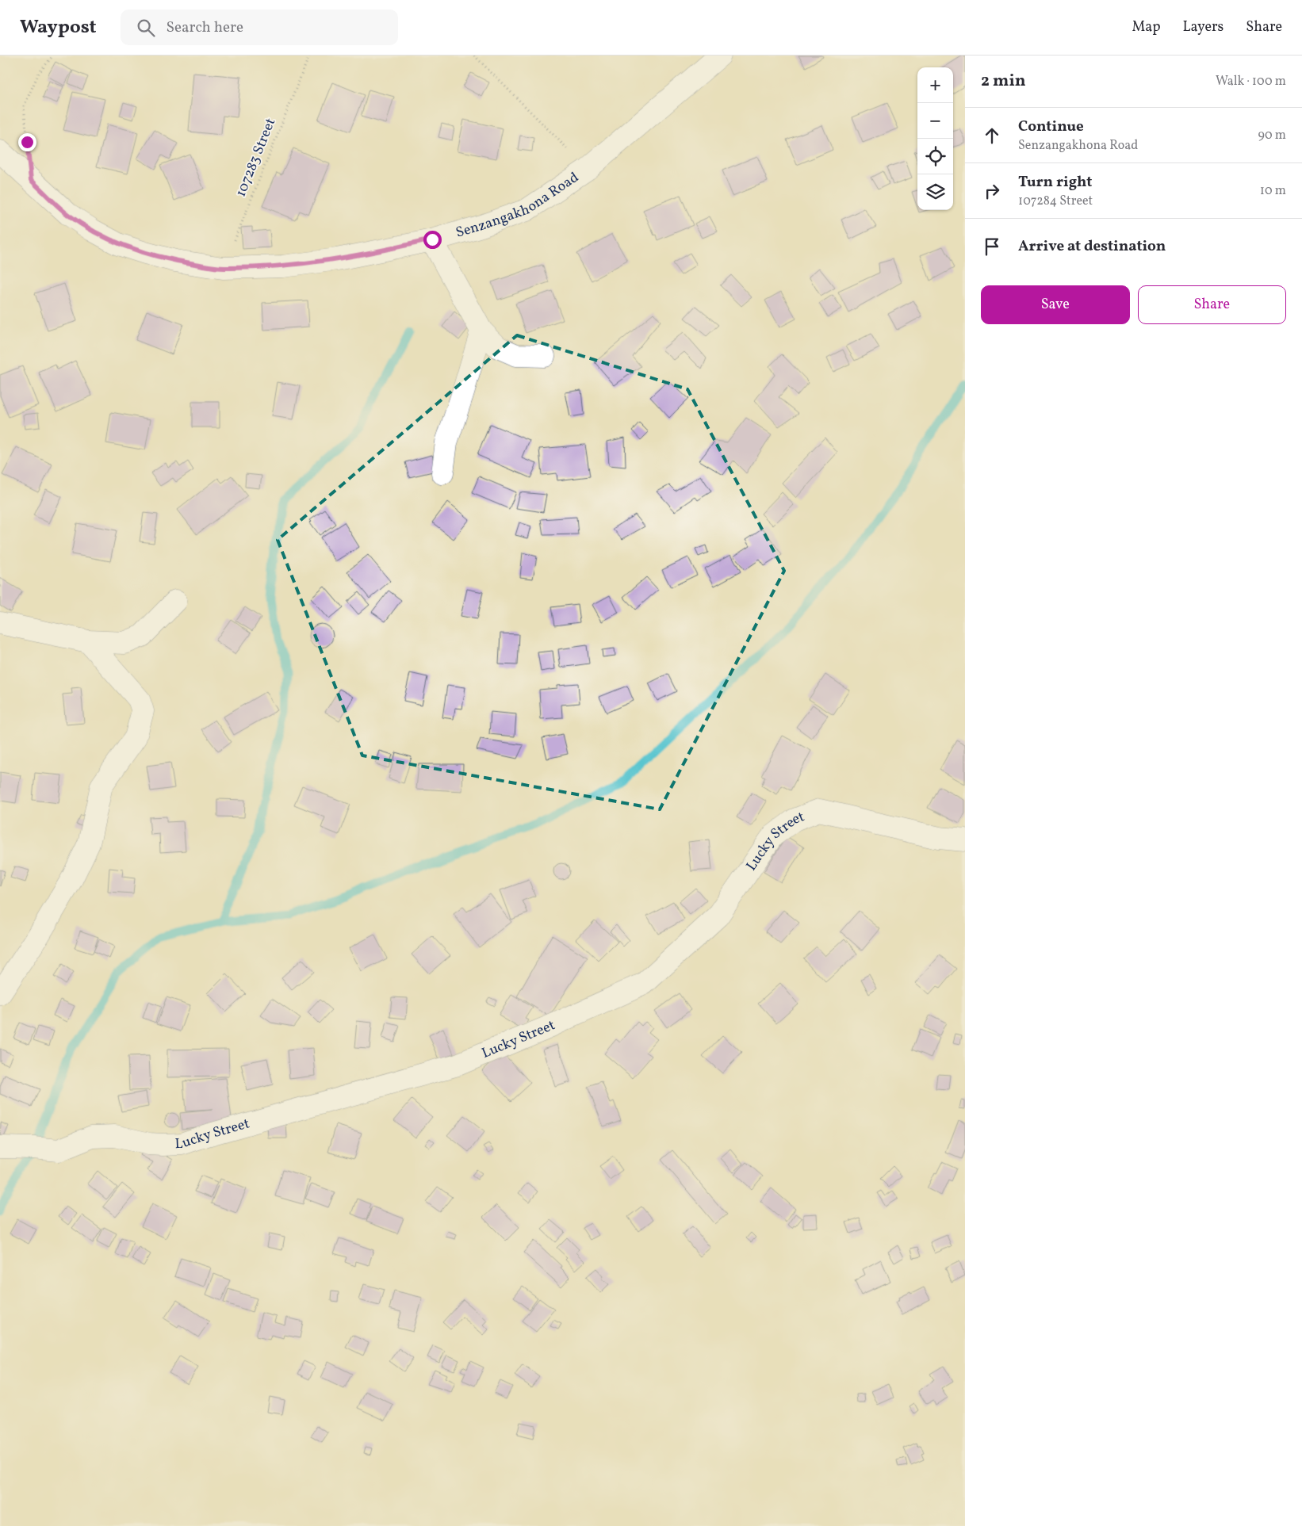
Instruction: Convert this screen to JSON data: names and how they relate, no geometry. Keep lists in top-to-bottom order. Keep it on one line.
{"streets":{"street":["Senzangakhona Road","Lucky Street"],"path":["107283 Street"]},"crossings":[["107283 Street","Senzangakhona Road"]],"page":{"header":"Waypost","search":"Search here","nav":["Map","Layers","Share"],"heading":["2 min","Walk · 100 m"],"map_buttons":["+","−"],"list":[["Continue","Senzangakhona Road","90 m"],["Turn right","107284 Street","10 m"],"Arrive at destination"],"buttons":["Save","Share"]}}
